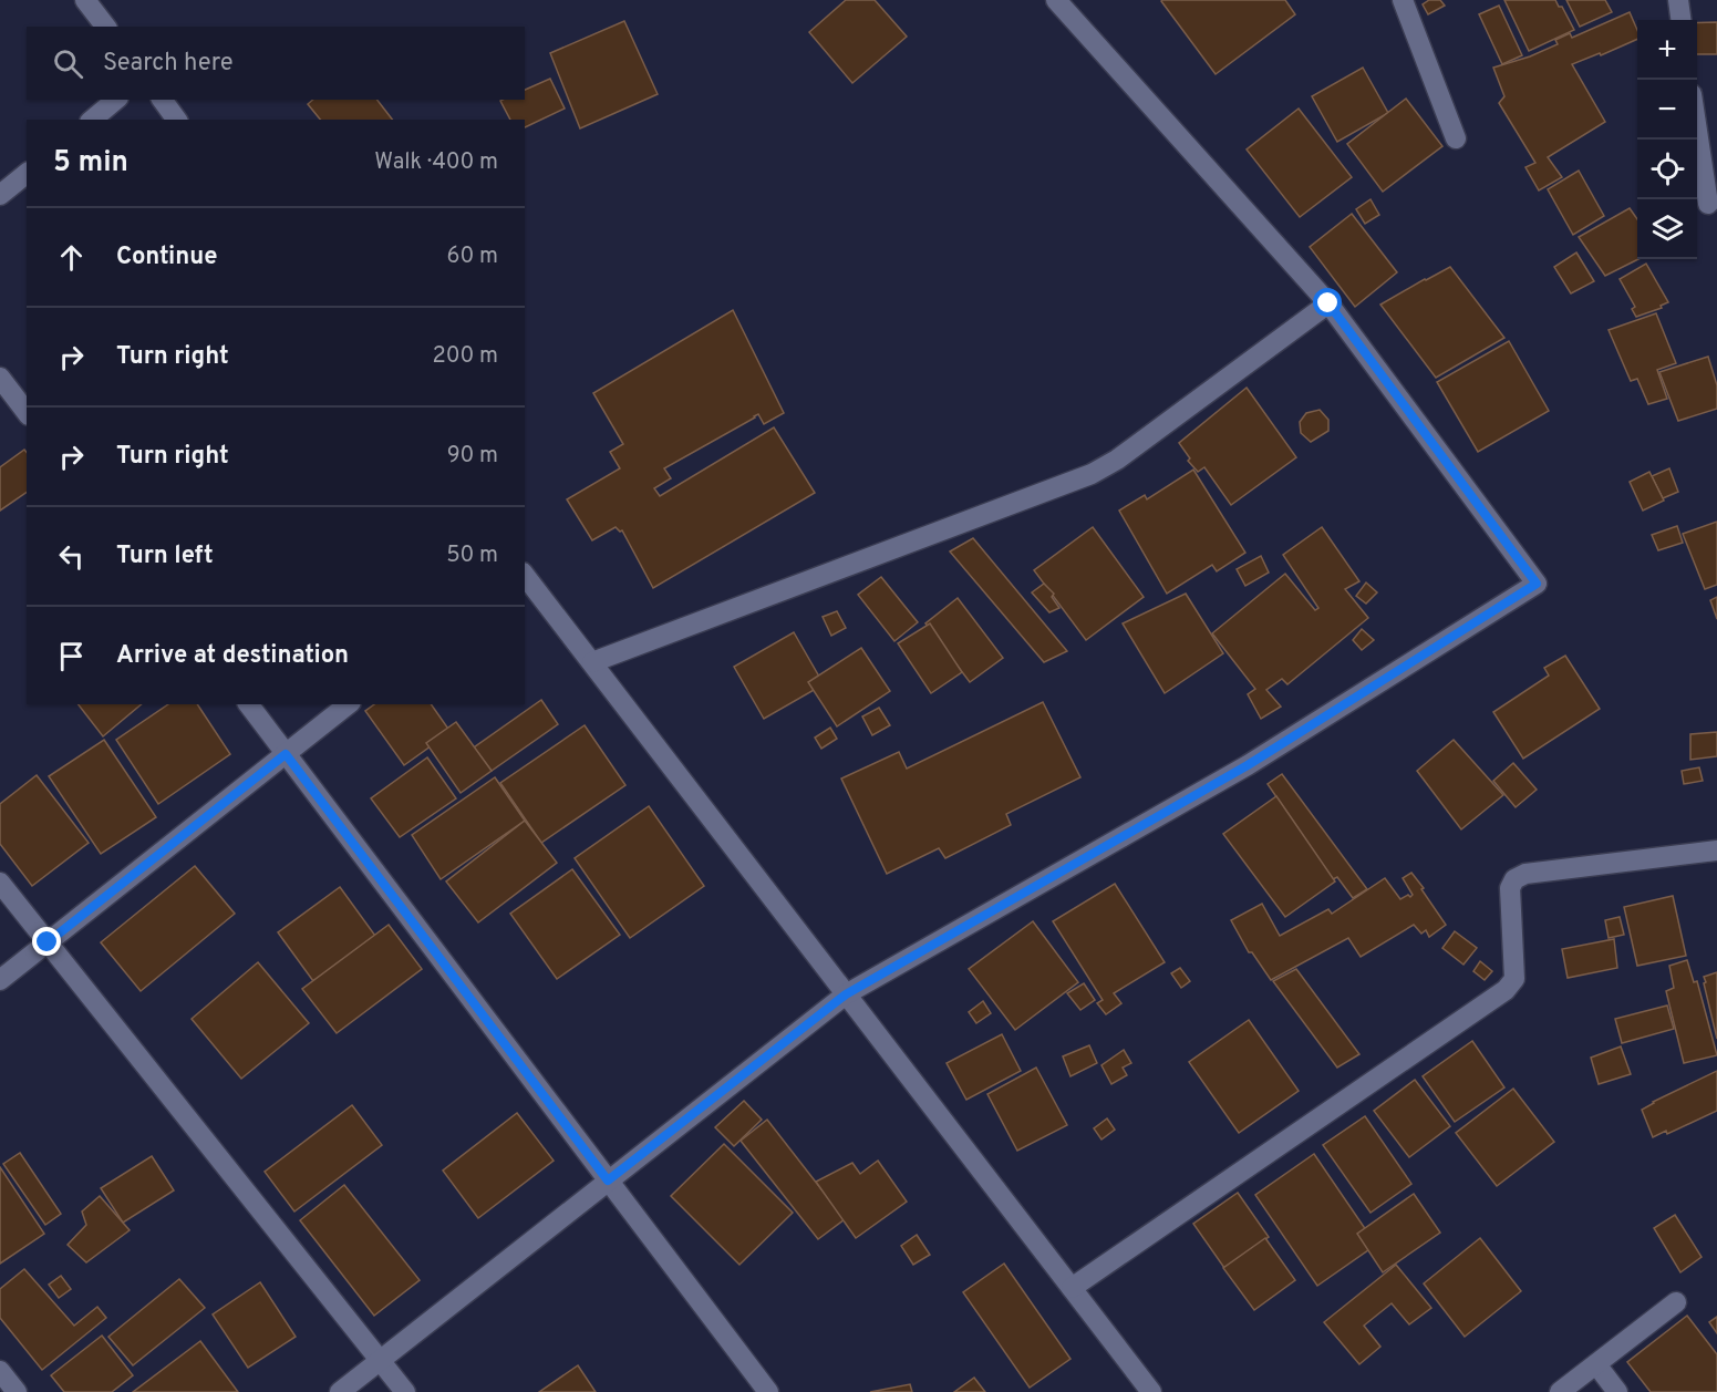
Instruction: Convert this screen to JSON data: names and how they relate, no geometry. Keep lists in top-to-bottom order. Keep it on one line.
{"page":{"map_buttons":["+","−"],"search":"Search here","heading":["5 min","Walk · 400 m"],"list":[["Continue","60 m"],["Turn right","200 m"],["Turn right","90 m"],["Turn left","50 m"],"Arrive at destination"]}}
